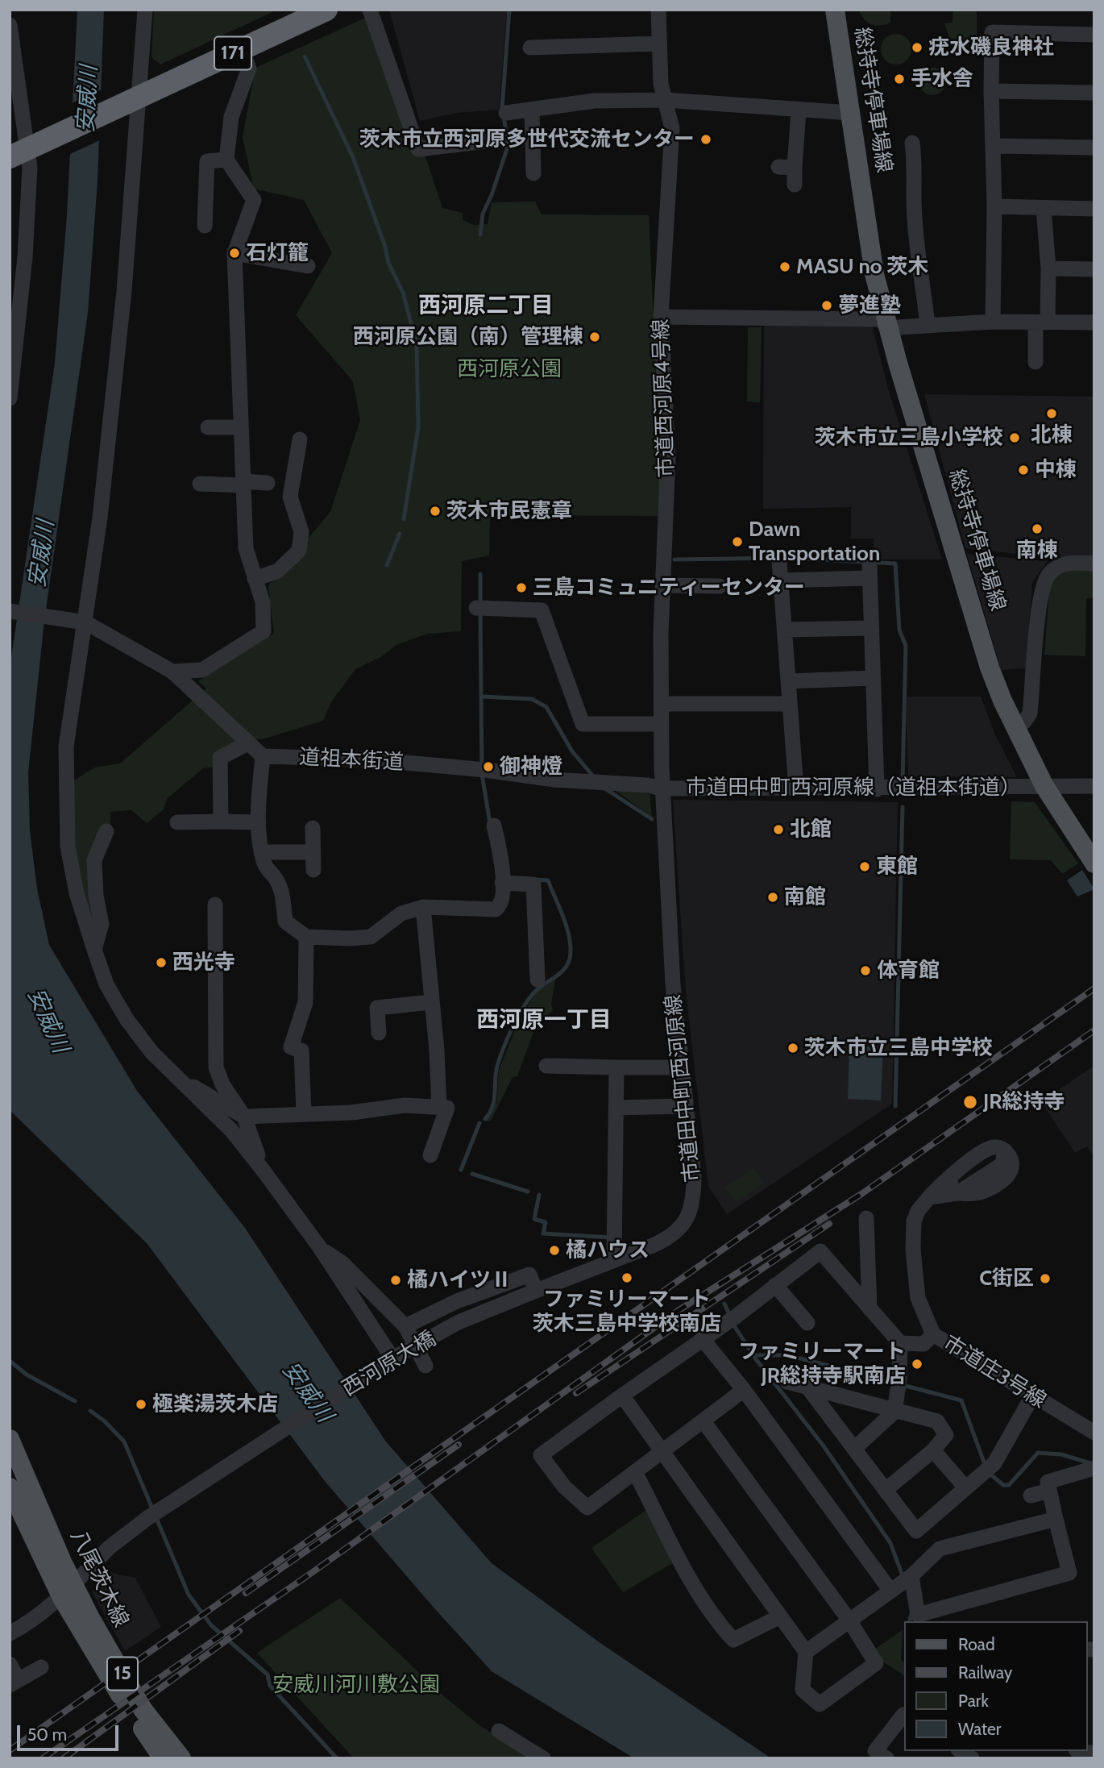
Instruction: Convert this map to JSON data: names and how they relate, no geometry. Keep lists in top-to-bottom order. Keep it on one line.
{"streets":{"highway":["171"],"main road":["総持寺停車場線","八尾茨木線","15"],"street":["市道西河原4号線","道祖本街道","市道田中町西河原線（道祖本街道）","市道田中町西河原線","西河原大橋","市道庄3号線"]},"crossings":[["総持寺停車場線","市道田中町西河原線（道祖本街道）"],["市道西河原4号線","道祖本街道"],["市道西河原4号線","市道田中町西河原線（道祖本街道）"],["市道西河原4号線","市道田中町西河原線"],["道祖本街道","市道田中町西河原線（道祖本街道）"],["道祖本街道","市道田中町西河原線"],["市道田中町西河原線（道祖本街道）","市道田中町西河原線"],["市道田中町西河原線","西河原大橋"],["西河原大橋","八尾茨木線"]],"districts":["西河原二丁目","西河原一丁目"],"water":["安威川"],"parks":["西河原公園","安威川河川敷公園"],"places":["疣水磯良神社","手水舎","茨木市立西河原多世代交流センター","石灯籠","MASU no 茨木","夢進塾","西河原公園（南）管理棟","北棟","茨木市立三島小学校","中棟","茨木市民憲章","南棟","Dawn Transportation","三島コミュニティーセンター","御神燈","北館","東館","南館","西光寺","体育館","茨木市立三島中学校","JR総持寺","橘ハウス","ファミリーマート 茨木三島中学校南店","C街区","橘ハイツⅡ","ファミリーマート JR総持寺駅南店","極楽湯茨木店"],"legend":["Road","Railway","Park","Water"],"scale_bar":"50 m"}
